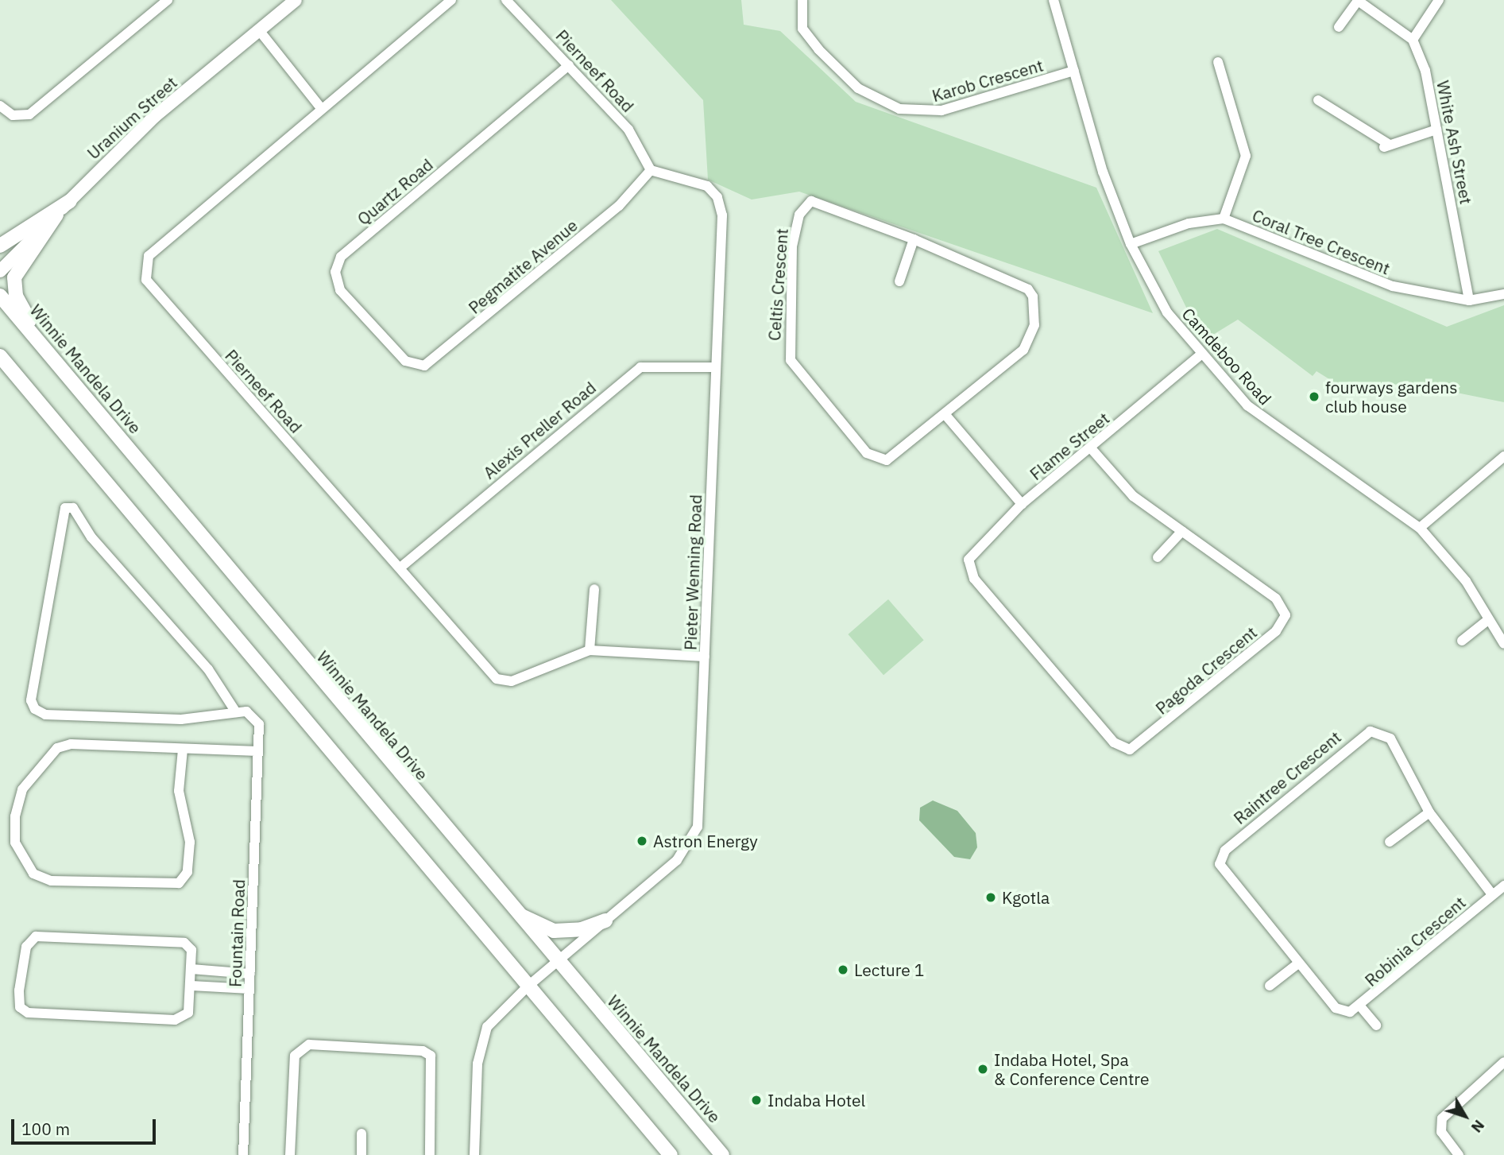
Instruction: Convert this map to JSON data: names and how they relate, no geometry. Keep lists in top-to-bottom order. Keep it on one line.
{"streets":{"main road":["Winnie Mandela Drive"],"street":["Pierneef Road","Karob Crescent","Uranium Street","White Ash Street","Quartz Road","Coral Tree Crescent","Pegmatite Avenue","Celtis Crescent","Camdeboo Road","Alexis Preller Road","Flame Street","Pieter Wenning Road","Pagoda Crescent","Raintree Crescent","Fountain Road","Robinia Crescent"]},"crossings":[["Pierneef Road","Quartz Road"],["Pierneef Road","Pegmatite Avenue"],["Pierneef Road","Alexis Preller Road"],["Pierneef Road","Pieter Wenning Road"],["Karob Crescent","Camdeboo Road"],["White Ash Street","Coral Tree Crescent"],["Quartz Road","Pegmatite Avenue"],["Coral Tree Crescent","Camdeboo Road"],["Pegmatite Avenue","Pieter Wenning Road"],["Camdeboo Road","Flame Street"],["Winnie Mandela Drive","Pieter Wenning Road"],["Alexis Preller Road","Pieter Wenning Road"],["Flame Street","Pagoda Crescent"],["Raintree Crescent","Robinia Crescent"]],"places":["fourways gardens club house","Astron Energy","Kgotla","Lecture 1","Indaba Hotel, Spa & Conference Centre","Indaba Hotel"],"scale_bar":"100 m","north":"bottom right"}
